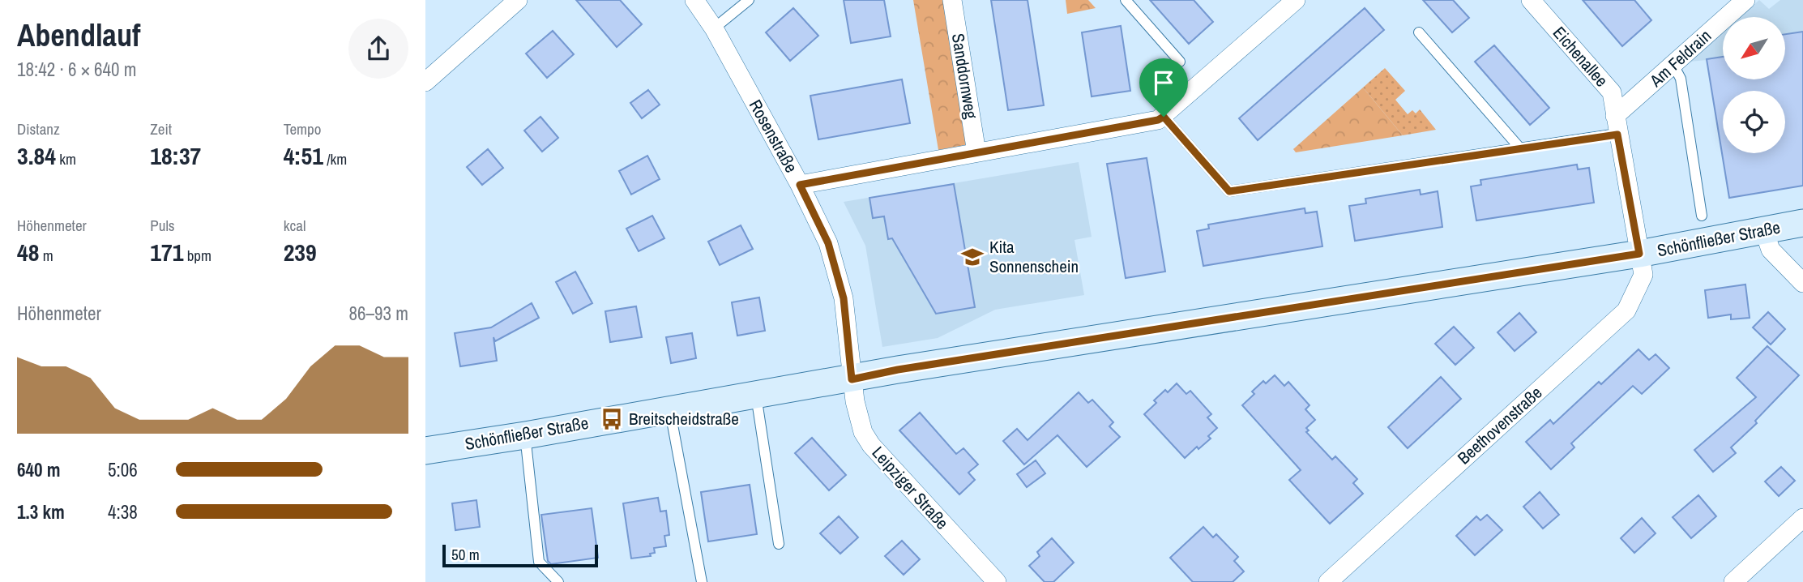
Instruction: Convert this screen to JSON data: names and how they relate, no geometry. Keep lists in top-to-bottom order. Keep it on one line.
{"streets":{"main road":["Schönfließer Straße"],"street":["Eichenallee","Am Feldrain","Sanddornweg","Rosenstraße","Beethovenstraße","Leipziger Straße"]},"crossings":[["Eichenallee","Am Feldrain"],["Eichenallee","Schönfließer Straße"],["Eichenallee","Beethovenstraße"],["Rosenstraße","Schönfließer Straße"],["Rosenstraße","Leipziger Straße"],["Schönfließer Straße","Beethovenstraße"],["Schönfließer Straße","Leipziger Straße"]],"places":{"school or university":["Kita Sonnenschein"],"bus stop":["Breitscheidstraße"]},"scale_bar":"50 m","north":"bottom left","page":{"heading":["Abendlauf","18:42 · 6 × 640 m"],"stats":[["Distanz","3.84 km"],["Zeit","18:37"],["Tempo","4:51 /km"],["Höhenmeter","48 m"],["Puls","171 bpm"],["kcal","239"]],"chart":["Höhenmeter","86–93 m"],"list":[{"name":"640 m","note":"5:06"},{"name":"1.3 km","note":"4:38"}],"scale":"50 m"}}
